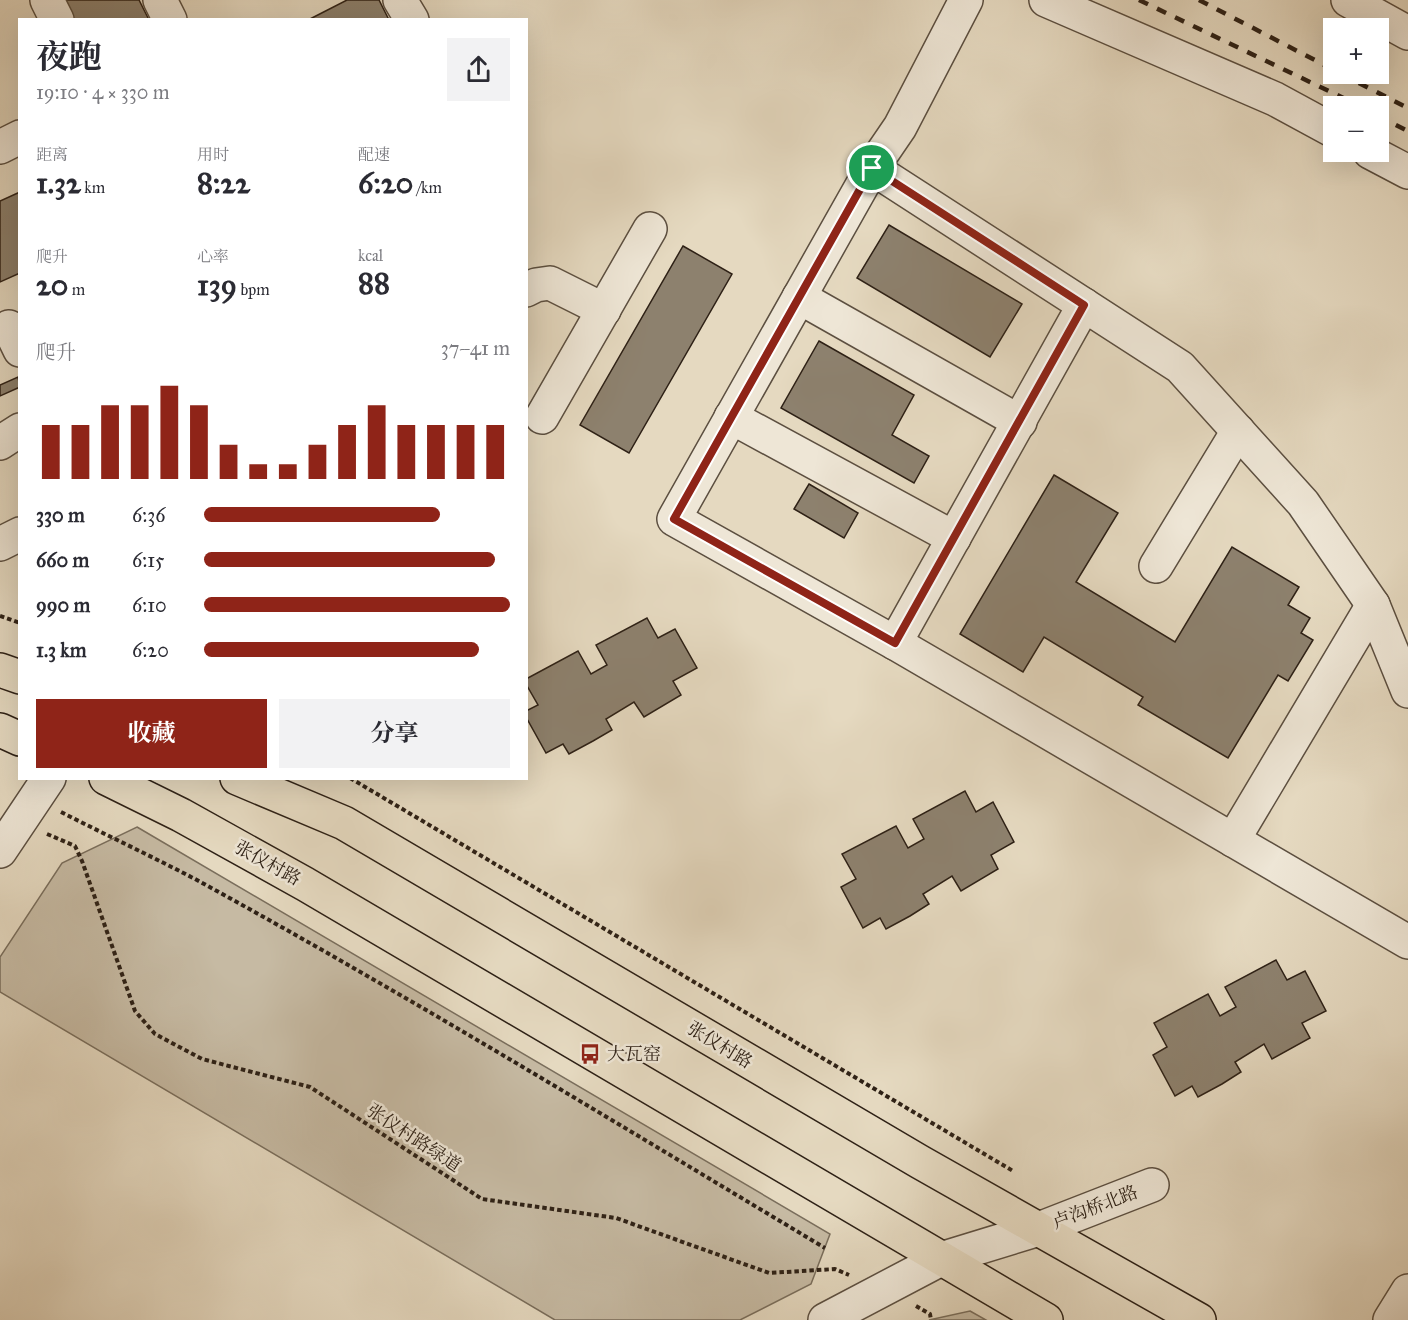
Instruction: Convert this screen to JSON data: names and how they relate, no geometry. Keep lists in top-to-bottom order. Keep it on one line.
{"streets":{"main road":["张仪村路"],"street":["卢沟桥北路"],"path":["张仪村路绿道"]},"crossings":[["张仪村路","卢沟桥北路"],["张仪村路绿道","卢沟桥北路"]],"places":{"bus stop":["大瓦窑"]},"page":{"map_buttons":["+","−"],"heading":["夜跑","19:10 · 4 × 330 m"],"stats":[["距离","1.32 km"],["用时","8:22"],["配速","6:20 /km"],["爬升","20 m"],["心率","139 bpm"],["kcal","88"]],"chart":["爬升","37–41 m"],"list":[{"name":"330 m","note":"6:36"},{"name":"660 m","note":"6:15"},{"name":"990 m","note":"6:10"},{"name":"1.3 km","note":"6:20"}],"buttons":["收藏","分享"]}}
